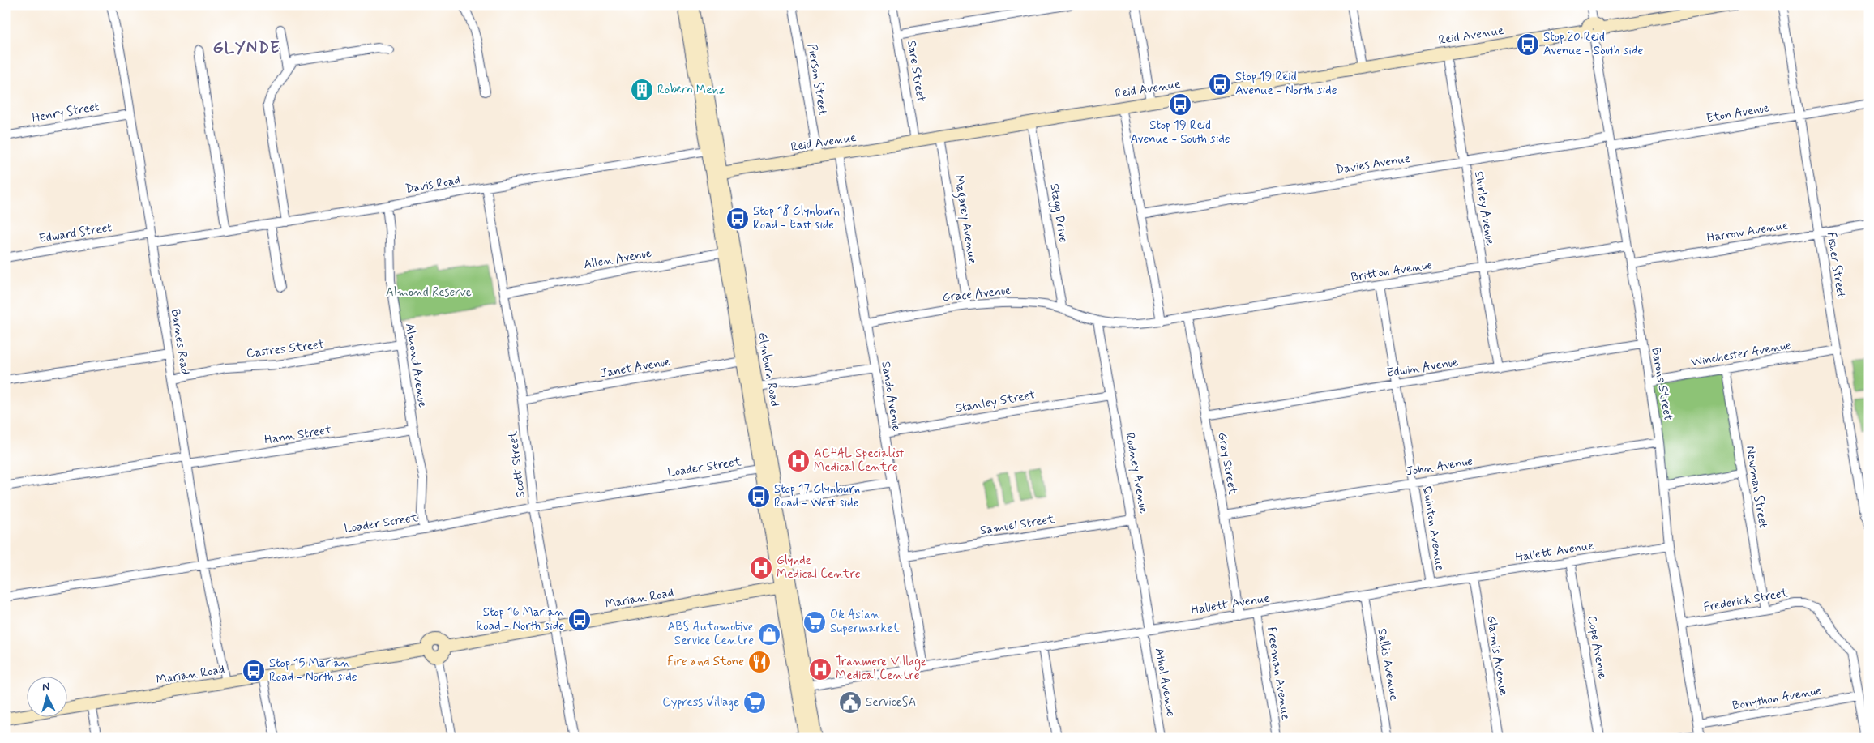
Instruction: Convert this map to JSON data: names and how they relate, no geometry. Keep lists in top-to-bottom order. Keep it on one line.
{"streets":{"street":["Reid Avenue","Sare Street","Pierson Street","Henry Street","Eton Avenue","Davies Avenue","Davis Road","Shirley Avenue","Stagg Drive","Magarey Avenue","Harrow Avenue","Edward Street","Allen Avenue","Fisher Street","Britton Avenue","Grace Avenue","Barnes Road","Castres Street","Winchester Avenue","Almond Avenue","Janet Avenue","Edwin Avenue","Glynburn Road","Barons Street","Sando Avenue","Stanley Street","Hann Street","Gray Street","Scott Street","John Avenue","Loader Street","Rodney Avenue","Newman Street","Samuel Street","Quinton Avenue","Hallett Avenue","Marian Road","Frederick Street","Cope Avenue","Glamis Avenue","Sallis Avenue","Freeman Avenue","Athol Avenue","Bonython Avenue"]},"crossings":[["Reid Avenue","Sare Street"],["Reid Avenue","Pierson Street"],["Reid Avenue","Shirley Avenue"],["Reid Avenue","Stagg Drive"],["Reid Avenue","Magarey Avenue"],["Reid Avenue","Glynburn Road"],["Reid Avenue","Barons Street"],["Reid Avenue","Sando Avenue"],["Henry Street","Barnes Road"],["Eton Avenue","Davies Avenue"],["Eton Avenue","Fisher Street"],["Eton Avenue","Barons Street"],["Davies Avenue","Shirley Avenue"],["Davies Avenue","Barons Street"],["Davis Road","Barnes Road"],["Davis Road","Almond Avenue"],["Davis Road","Glynburn Road"],["Davis Road","Scott Street"],["Shirley Avenue","Britton Avenue"],["Shirley Avenue","Edwin Avenue"],["Stagg Drive","Grace Avenue"],["Magarey Avenue","Grace Avenue"],["Harrow Avenue","Fisher Street"],["Harrow Avenue","Barons Street"],["Edward Street","Barnes Road"],["Allen Avenue","Glynburn Road"],["Allen Avenue","Scott Street"],["Fisher Street","Winchester Avenue"],["Britton Avenue","Grace Avenue"],["Britton Avenue","Barons Street"],["Britton Avenue","Gray Street"],["Britton Avenue","Quinton Avenue"],["Grace Avenue","Sando Avenue"],["Grace Avenue","Rodney Avenue"],["Barnes Road","Castres Street"],["Barnes Road","Hann Street"],["Barnes Road","Loader Street"],["Barnes Road","Marian Road"],["Castres Street","Almond Avenue"],["Winchester Avenue","Barons Street"],["Winchester Avenue","Newman Street"],["Almond Avenue","Hann Street"],["Almond Avenue","Loader Street"],["Janet Avenue","Glynburn Road"],["Janet Avenue","Scott Street"],["Edwin Avenue","Barons Street"],["Edwin Avenue","Gray Street"],["Edwin Avenue","Quinton Avenue"],["Glynburn Road","Loader Street"],["Glynburn Road","Hallett Avenue"],["Glynburn Road","Marian Road"],["Barons Street","John Avenue"],["Barons Street","Hallett Avenue"],["Barons Street","Frederick Street"],["Barons Street","Bonython Avenue"],["Sando Avenue","Stanley Street"],["Sando Avenue","Samuel Street"],["Sando Avenue","Hallett Avenue"],["Stanley Street","Rodney Avenue"],["Gray Street","John Avenue"],["Gray Street","Hallett Avenue"],["Scott Street","Loader Street"],["Scott Street","Marian Road"],["John Avenue","Quinton Avenue"],["Rodney Avenue","Samuel Street"],["Rodney Avenue","Hallett Avenue"],["Rodney Avenue","Athol Avenue"],["Newman Street","Frederick Street"],["Quinton Avenue","Hallett Avenue"],["Hallett Avenue","Cope Avenue"],["Hallett Avenue","Glamis Avenue"],["Hallett Avenue","Sallis Avenue"],["Hallett Avenue","Freeman Avenue"],["Hallett Avenue","Athol Avenue"],["Frederick Street","Bonython Avenue"]],"districts":["GLYNDE"],"parks":["Almond Reserve"],"places":{"bus stop":["Stop 20 Reid Avenue - South side","Stop 19 Reid Avenue - North side","Stop 19 Reid Avenue - South side","Stop 18 Glynburn Road - East side","Stop 17 Glynburn Road - West side","Stop 16 Marian Road - North side","Stop 15 Marian Road - North side"],"building":["Robern Menz"],"hospital":["ACHAL Specialist Medical Centre","Glynde Medical Centre","Tranmere Village Medical Centre"],"supermarket":["Ok Asian Supermarket","Cypress Village"],"shop":["ABS Automotive Service Centre"],"restaurant":["Fire and Stone"],"public building":["ServiceSA"]},"north":"top"}
